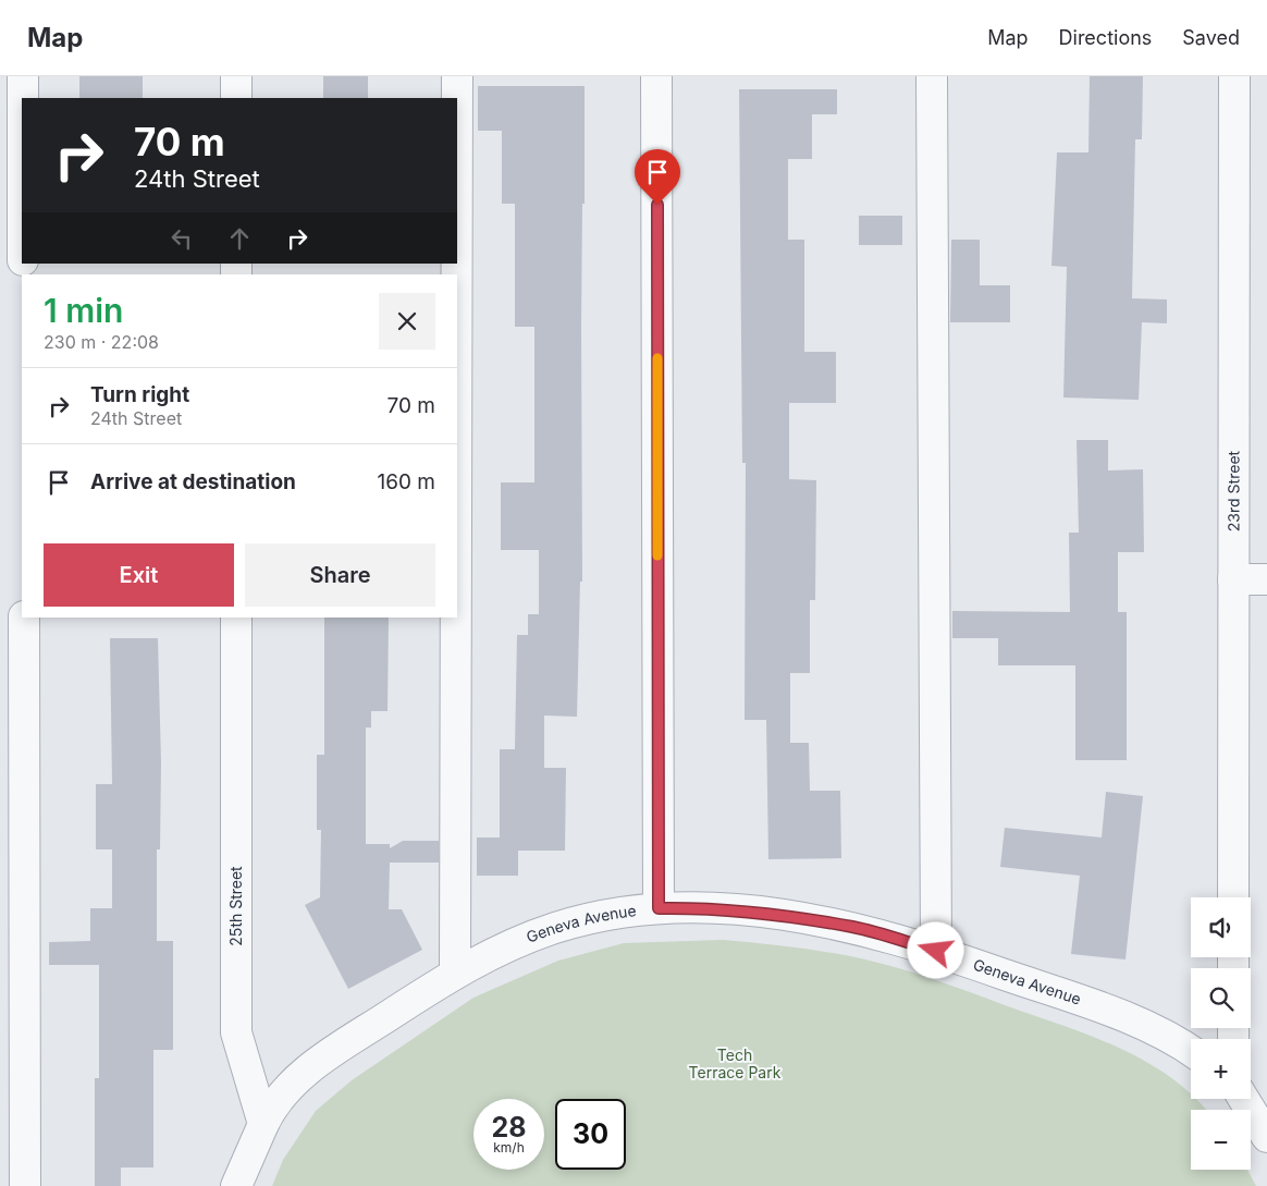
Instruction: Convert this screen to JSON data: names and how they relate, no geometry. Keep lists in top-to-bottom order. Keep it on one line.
{"streets":{"street":["23rd Street","25th Street","Geneva Avenue"]},"crossings":[["25th Street","Geneva Avenue"]],"parks":["Tech Terrace Park"],"page":{"header":"Map","nav":["Map","Directions","Saved"],"turn":["70 m","24th Street"],"heading":["1 min","230 m · 22:08"],"list":[{"name":"Turn right","note":"24th Street","value":"70 m"},{"name":"Arrive at destination","value":"160 m"}],"buttons":["Exit","Share"],"map_buttons":["+","−"],"speed":"28 km/h","limit":"30"}}
